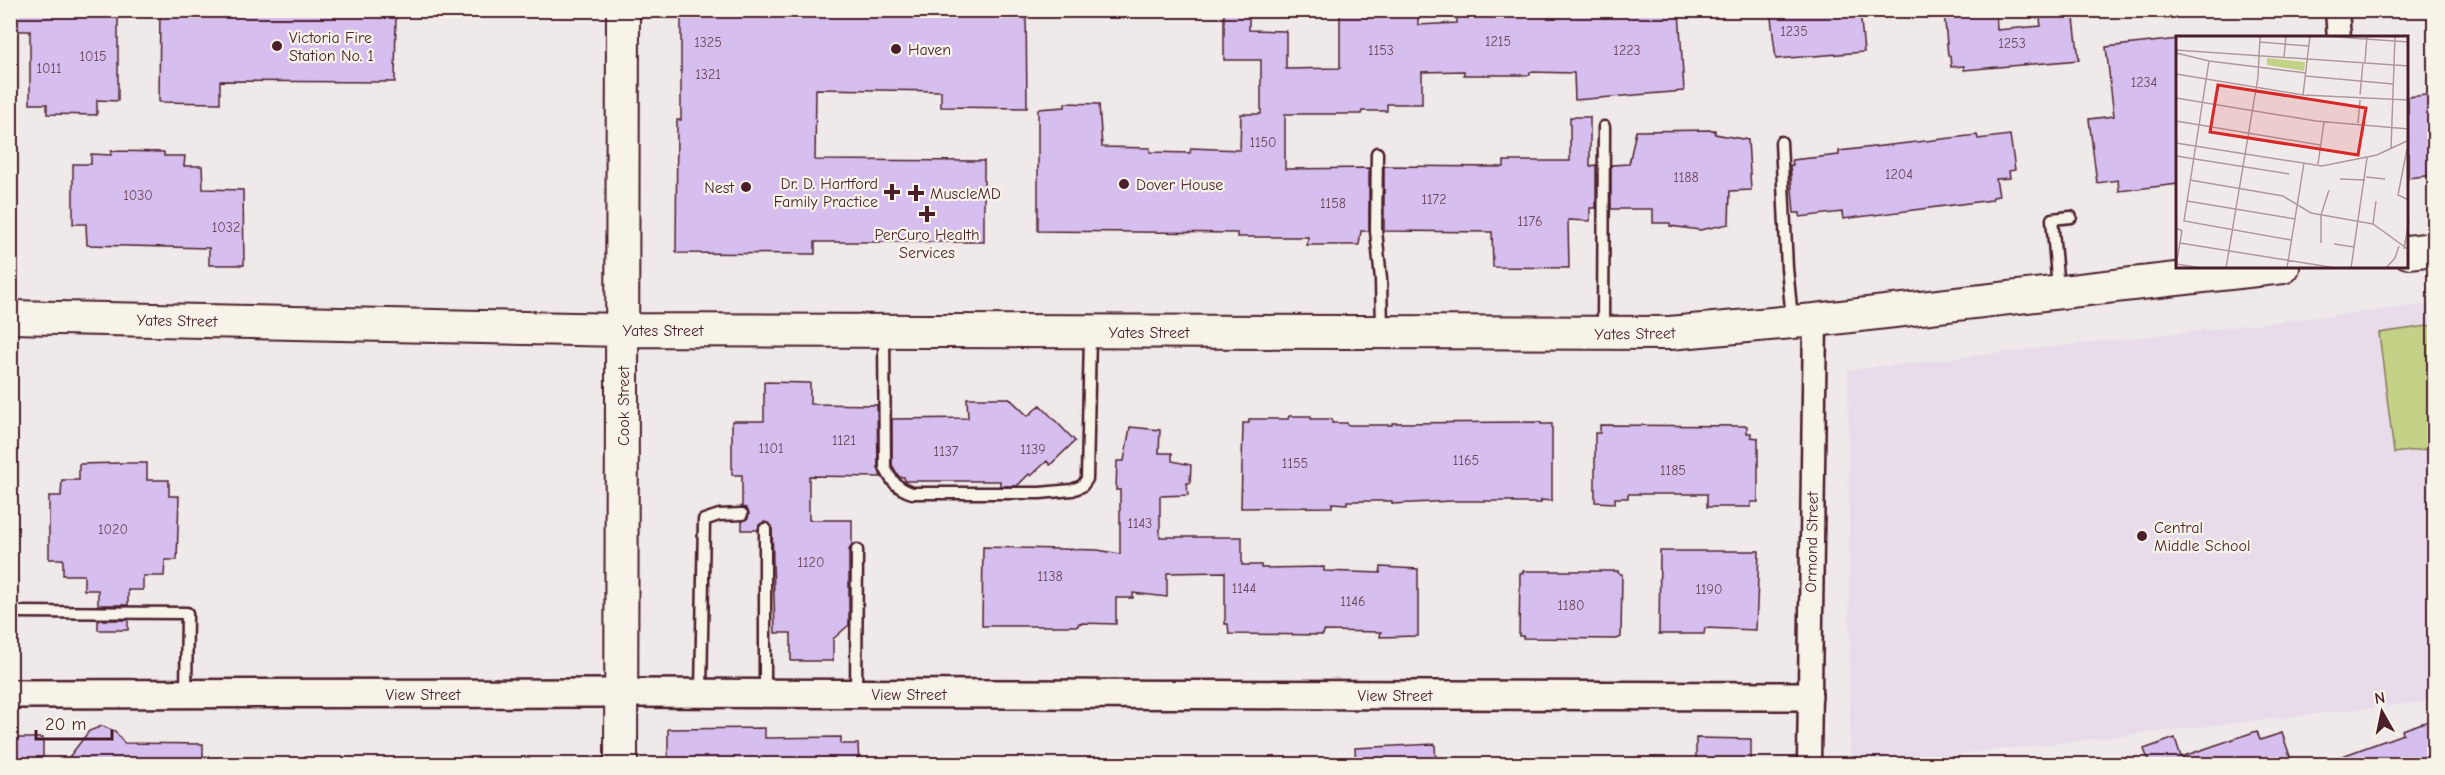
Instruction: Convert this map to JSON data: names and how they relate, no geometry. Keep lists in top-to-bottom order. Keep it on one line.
{"streets":{"main road":["Yates Street","Cook Street"],"street":["Ormond Street","View Street"]},"crossings":[["Yates Street","Cook Street"],["Yates Street","Ormond Street"],["Cook Street","View Street"],["Ormond Street","View Street"]],"places":{"other":["Victoria Fire Station No. 1","Haven","Dover House","Nest","Central Middle School"],"health":["Dr. D. Hartford Family Practice","MuscleMD","PerCuro Health Services"]},"house_numbers":["1235","1215","1325","1253","1153","1223","1015","1011","1321","1234","1150","1204","1188","1030","1172","1158","1176","1032","1121","1101","1139","1137","1165","1155","1185","1143","1020","1120","1138","1144","1190","1146","1180"],"scale_bar":"20 m","north":"top"}
